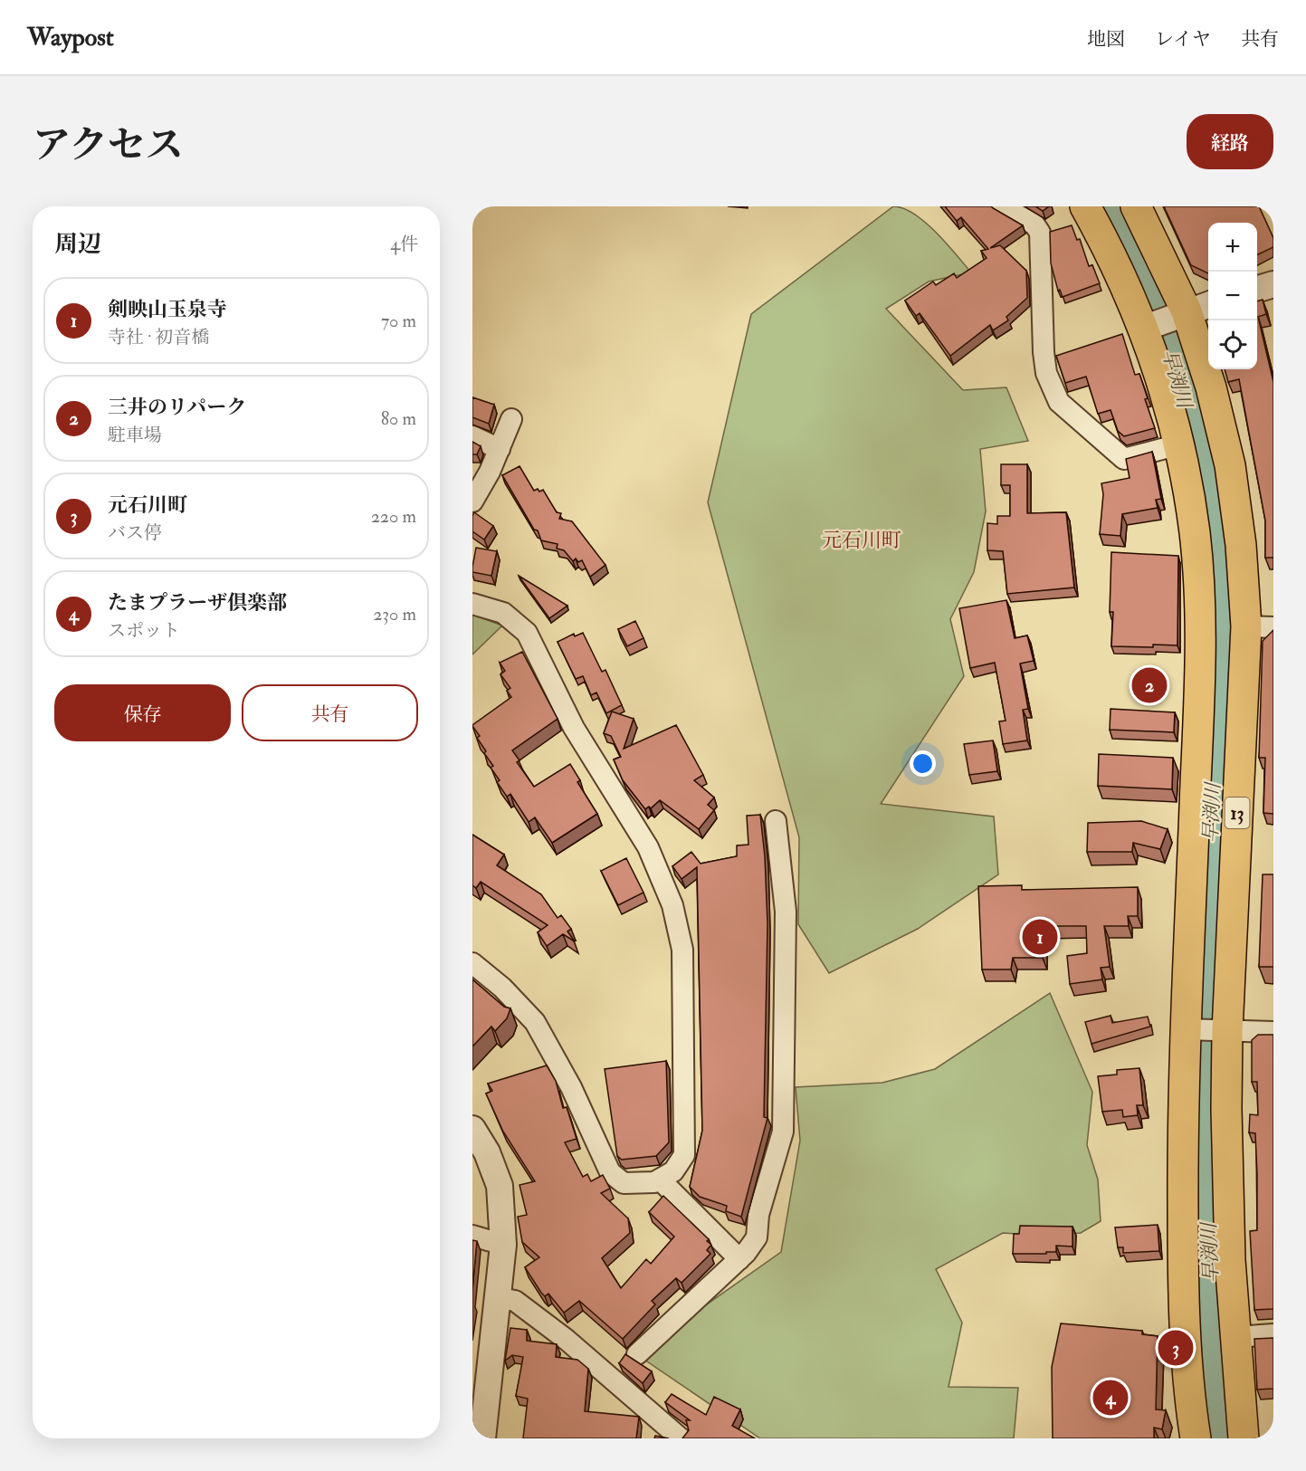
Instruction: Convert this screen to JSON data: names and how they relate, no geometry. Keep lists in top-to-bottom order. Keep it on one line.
{"streets":{"main road":["13"]},"districts":["元石川町"],"water":["早渕川"],"page":{"header":"Waypost","nav":["地図","レイヤ","共有"],"title":"アクセス","buttons":["経路",["保存","共有"]],"heading":["周辺","4件"],"map_buttons":["+","−"],"list":[{"mark":"1","name":"剣映山玉泉寺","note":"寺社 · 初音橋","value":"70 m"},{"mark":"2","name":"三井のリパーク","note":"駐車場","value":"80 m"},{"mark":"3","name":"元石川町","note":"バス停","value":"220 m"},{"mark":"4","name":"たまプラーザ倶楽部","note":"スポット","value":"230 m"}],"pins":["2","1","3","4"]}}
